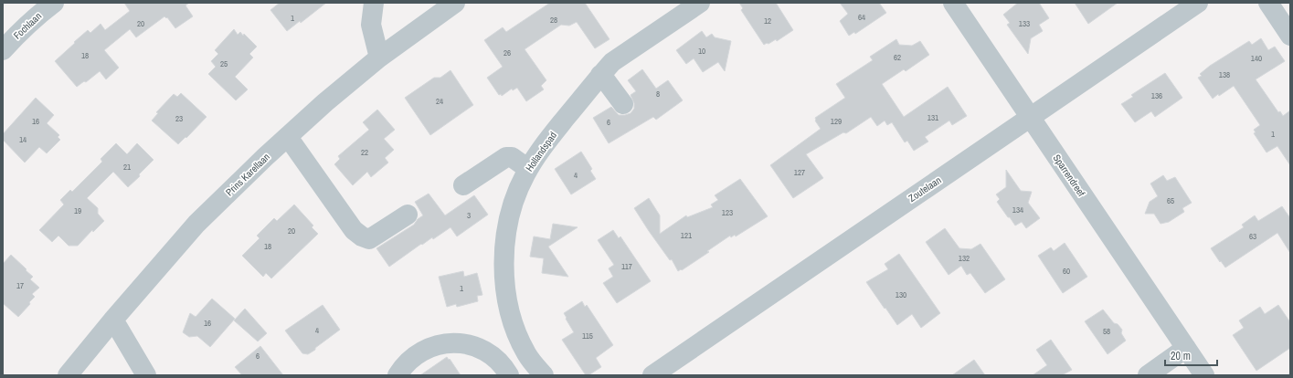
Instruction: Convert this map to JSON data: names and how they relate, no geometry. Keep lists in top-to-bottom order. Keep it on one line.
{"streets":{"street":["Fochlaan","Hollandspad","Prins Karellaan","Sparrendreef","Zoutelaan"]},"crossings":[["Sparrendreef","Zoutelaan"]],"house_numbers":["64","1","28","12","20","133","10","26","18","62","140","25","138","8","136","24","131","23","16","129","6","1","14","22","21","127","4","65","134","19","123","3","20","121","63","18","132","117","60","17","1","130","16","4","58","115","6"],"scale_bar":"20 m"}
